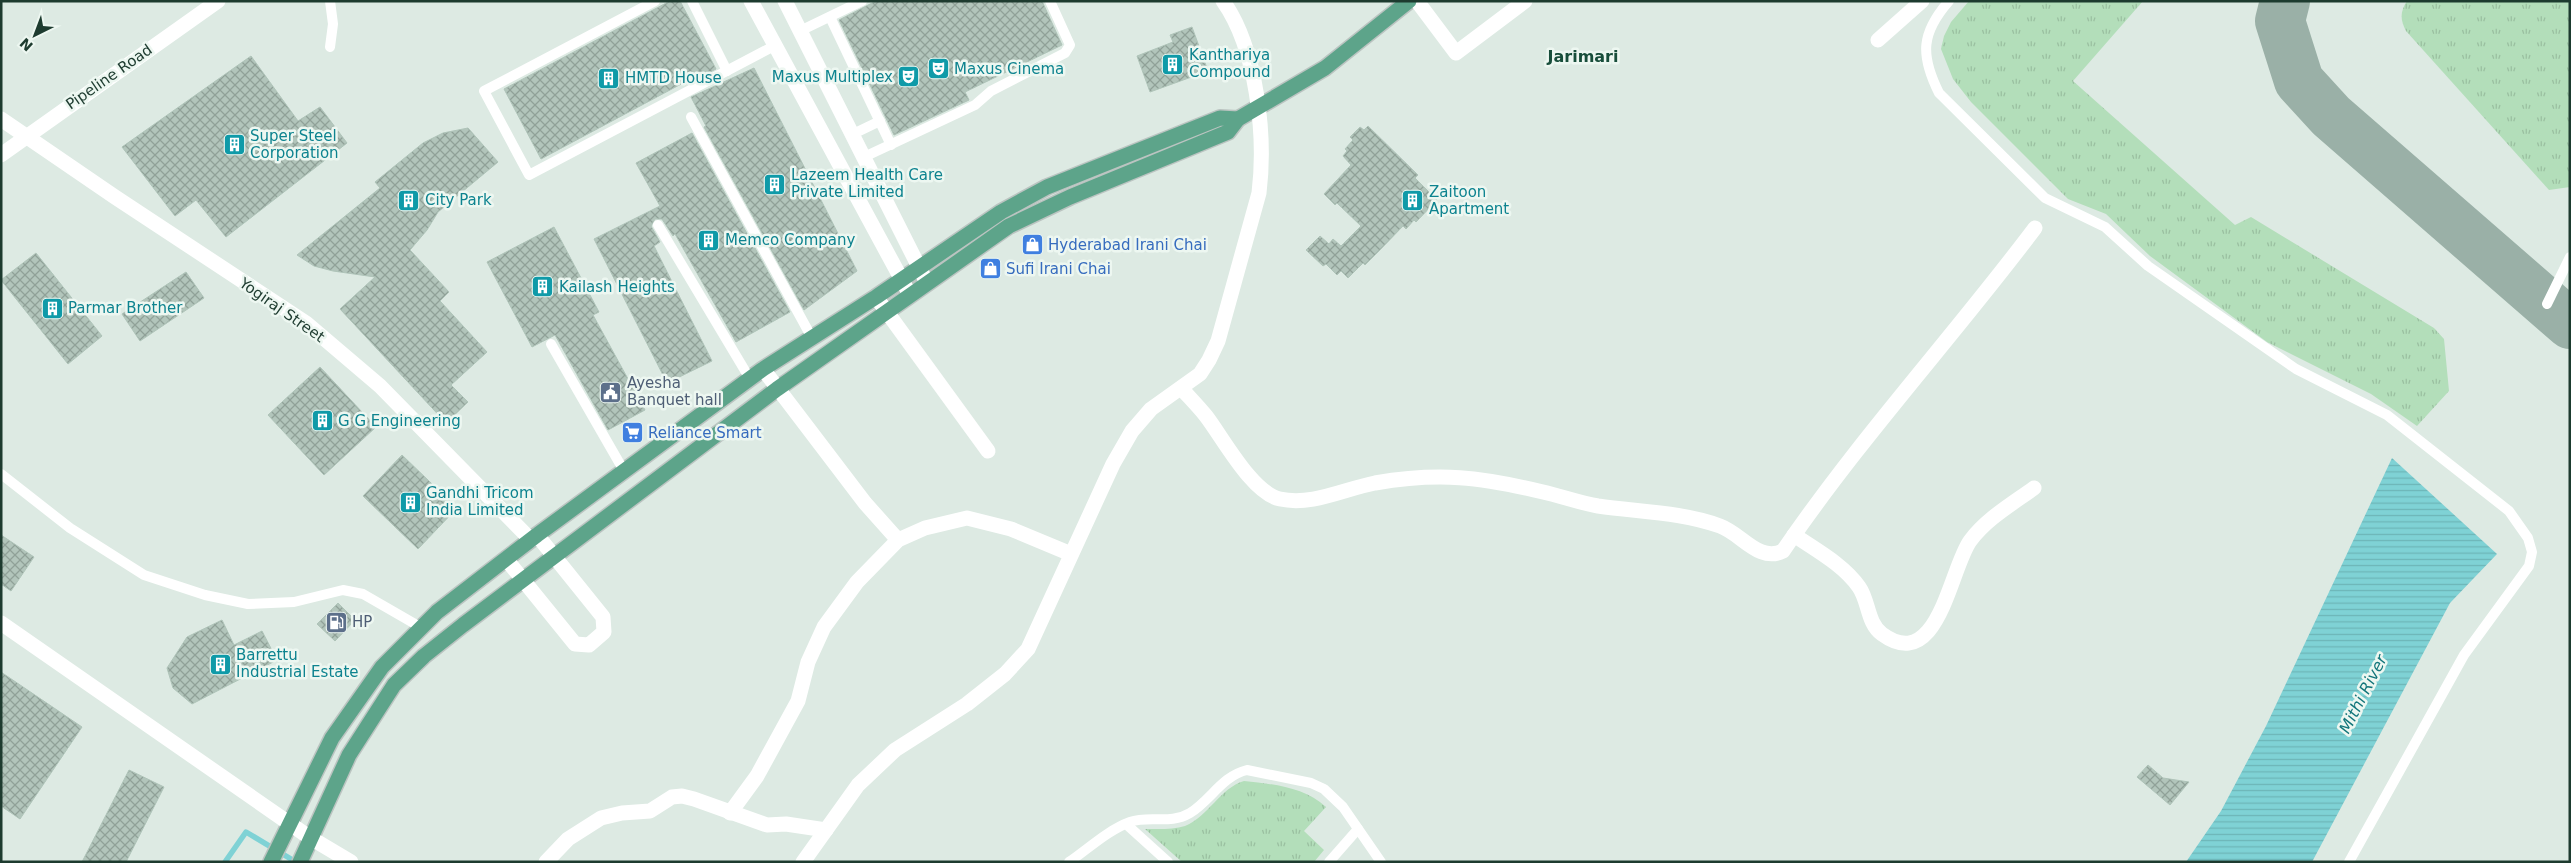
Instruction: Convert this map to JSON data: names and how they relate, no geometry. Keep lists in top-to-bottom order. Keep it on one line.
{"streets":{"street":["Pipeline Road","Yogiraj Street"]},"crossings":[["Pipeline Road","Yogiraj Street"]],"districts":["Jarimari"],"water":["Mithi River"],"places":{"building":["Kanthariya Compound","HMTD House","Super Steel Corporation","Lazeem Health Care Private Limited","City Park","Zaitoon Apartment","Memco Company","Kailash Heights","Parmar Brother","G G Engineering","Gandhi Tricom India Limited","Barrettu Industrial Estate"],"theatre":["Maxus Cinema","Maxus Multiplex"],"shop":["Hyderabad Irani Chai","Sufi Irani Chai"],"public building":["Ayesha Banquet hall"],"supermarket":["Reliance Smart"],"fuel station":["HP"]},"north":"bottom left"}
